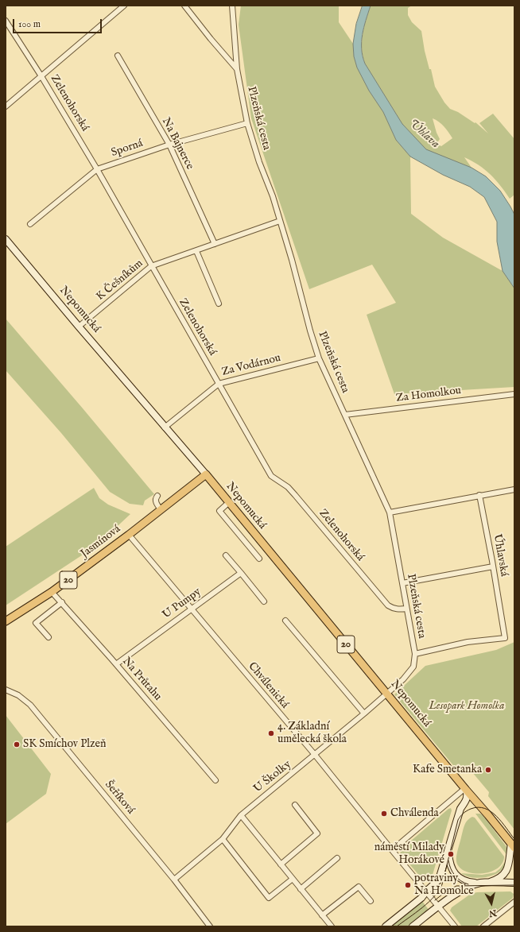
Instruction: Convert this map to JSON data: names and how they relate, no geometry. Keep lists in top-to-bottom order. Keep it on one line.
{"streets":{"main road":["Nepomucká","Jasmínová","20"],"street":["Zelenohorská","Plzeňská cesta","Na Bajnerce","Sporná","K Češníkům","Za Vodárnou","Za Homolkou","Úhlavská","U Pumpy","Na Průtahu","Chválenická","U Školky","Šeříková"]},"crossings":[["Zelenohorská","Plzeňská cesta"],["Zelenohorská","Sporná"],["Zelenohorská","K Češníkům"],["Zelenohorská","Za Vodárnou"],["Plzeňská cesta","Sporná"],["Plzeňská cesta","K Češníkům"],["Plzeňská cesta","Nepomucká"],["Plzeňská cesta","Za Vodárnou"],["Plzeňská cesta","Za Homolkou"],["Plzeňská cesta","Úhlavská"],["Plzeňská cesta","U Školky"],["Na Bajnerce","Sporná"],["Na Bajnerce","K Češníkům"],["K Češníkům","Nepomucká"],["Nepomucká","Za Vodárnou"],["Nepomucká","Jasmínová"],["Nepomucká","20"],["Nepomucká","U Školky"],["Jasmínová","Na Průtahu"],["Jasmínová","Chválenická"],["U Pumpy","Na Průtahu"],["U Pumpy","Chválenická"],["Chválenická","U Školky"],["U Školky","Šeříková"]],"water":["Úhlava"],"parks":["Lesopark Homolka"],"places":["4. Základní umělecká škola","SK Smíchov Plzeň","Kafe Smetanka","Chválenda","náměstí Milady Horákové","potraviny Na Homolce"],"scale_bar":"100 m","north":"bottom"}
